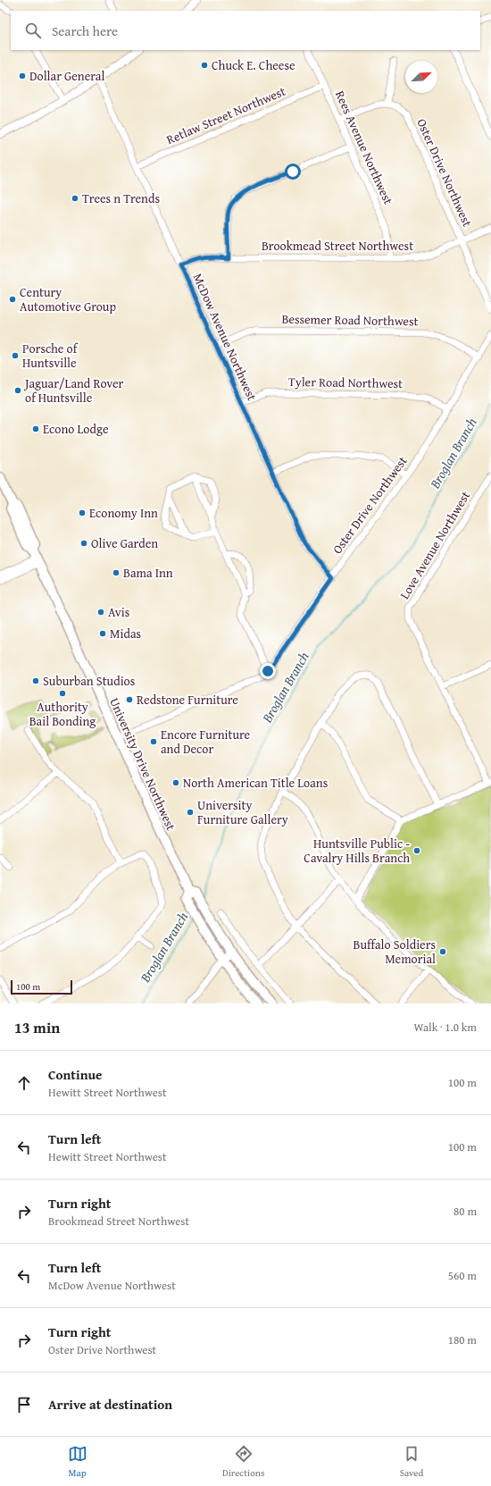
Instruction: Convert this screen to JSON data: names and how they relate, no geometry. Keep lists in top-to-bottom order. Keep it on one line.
{"streets":{"highway":["University Drive Northwest"],"street":["Retlaw Street Northwest","Rees Avenue Northwest","Oster Drive Northwest","Brookmead Street Northwest","Bessemer Road Northwest","McDow Avenue Northwest","Tyler Road Northwest","Love Avenue Northwest"]},"crossings":[["Retlaw Street Northwest","Rees Avenue Northwest"],["Retlaw Street Northwest","McDow Avenue Northwest"],["Rees Avenue Northwest","Brookmead Street Northwest"],["Oster Drive Northwest","Brookmead Street Northwest"],["Oster Drive Northwest","Bessemer Road Northwest"],["Oster Drive Northwest","McDow Avenue Northwest"],["Oster Drive Northwest","Tyler Road Northwest"],["Oster Drive Northwest","University Drive Northwest"],["Brookmead Street Northwest","McDow Avenue Northwest"],["Bessemer Road Northwest","McDow Avenue Northwest"],["McDow Avenue Northwest","Tyler Road Northwest"]],"water":["Broglan Branch"],"places":["Chuck E. Cheese","Dollar General","Trees n Trends","Century Automotive Group","Porsche of Huntsville","Jaguar/Land Rover of Huntsville","Econo Lodge","Economy Inn","Olive Garden","Bama Inn","Avis","Midas","Suburban Studios","Authority Bail Bonding","Redstone Furniture","Encore Furniture and Decor","North American Title Loans","University Furniture Gallery","Huntsville Public - Cavalry Hills Branch","Buffalo Soldiers Memorial"],"scale_bar":"100 m","north":"top right","page":{"search":"Search here","scale":"100 m","heading":["13 min","Walk · 1.0 km"],"list":[["Continue","Hewitt Street Northwest","100 m"],["Turn left","Hewitt Street Northwest","100 m"],["Turn right","Brookmead Street Northwest","80 m"],["Turn left","McDow Avenue Northwest","560 m"],["Turn right","Oster Drive Northwest","180 m"],"Arrive at destination"],"nav":["Map","Directions","Saved"]}}
